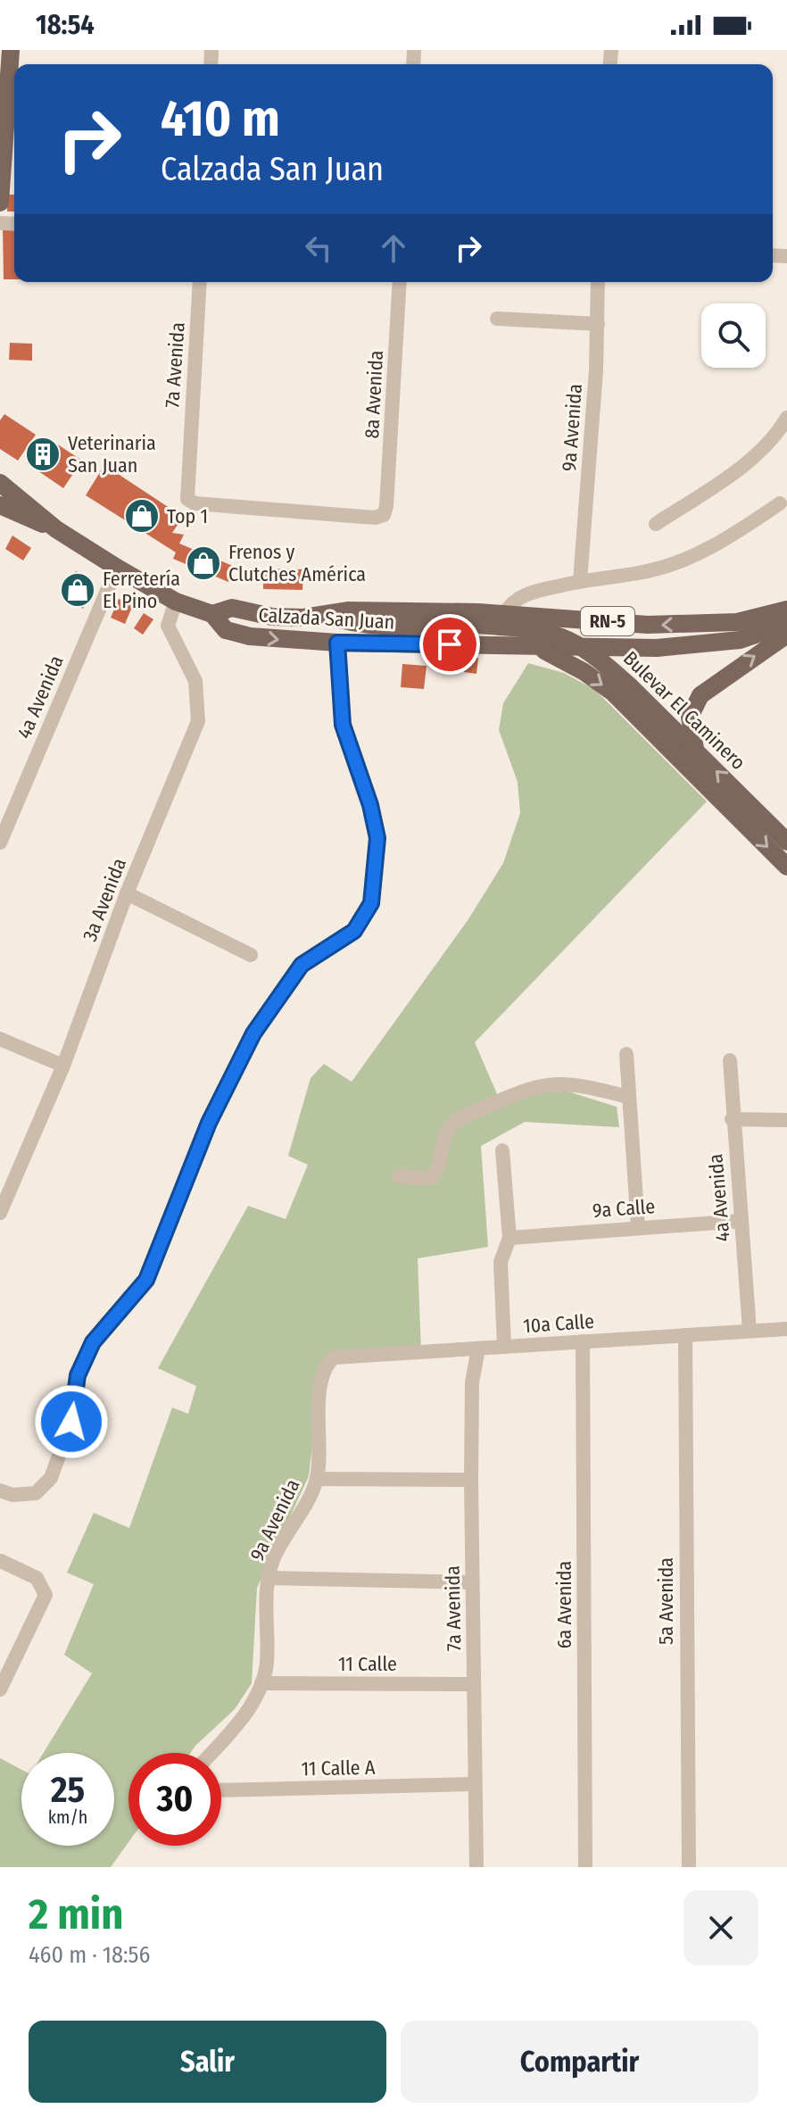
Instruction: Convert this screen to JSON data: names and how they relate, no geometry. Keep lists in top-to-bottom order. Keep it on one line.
{"streets":{"main road":["Calzada San Juan","RN-5","Bulevar El Caminero"],"street":["7a Avenida","8a Avenida","9a Avenida","4a Avenida","3a Avenida","9a Calle","10a Calle","5a Avenida","6a Avenida","11 Calle","11 Calle A"]},"crossings":[["7a Avenida","8a Avenida"],["7a Avenida","10a Calle"],["7a Avenida","11 Calle"],["7a Avenida","11 Calle A"],["9a Avenida","10a Calle"],["9a Avenida","11 Calle"],["Calzada San Juan","4a Avenida"],["Calzada San Juan","Bulevar El Caminero"],["Calzada San Juan","3a Avenida"],["4a Avenida","9a Calle"],["4a Avenida","10a Calle"],["10a Calle","5a Avenida"],["10a Calle","6a Avenida"]],"places":{"building":["Veterinaria San Juan"],"shop":["Top 1","Frenos y Clutches América","Ferretería El Pino"]},"page":{"status":"18:54","turn":["410 m","Calzada San Juan"],"speed":"25 km/h","limit":"30","heading":["2 min","460 m · 18:56"],"buttons":["Salir","Compartir"]}}
